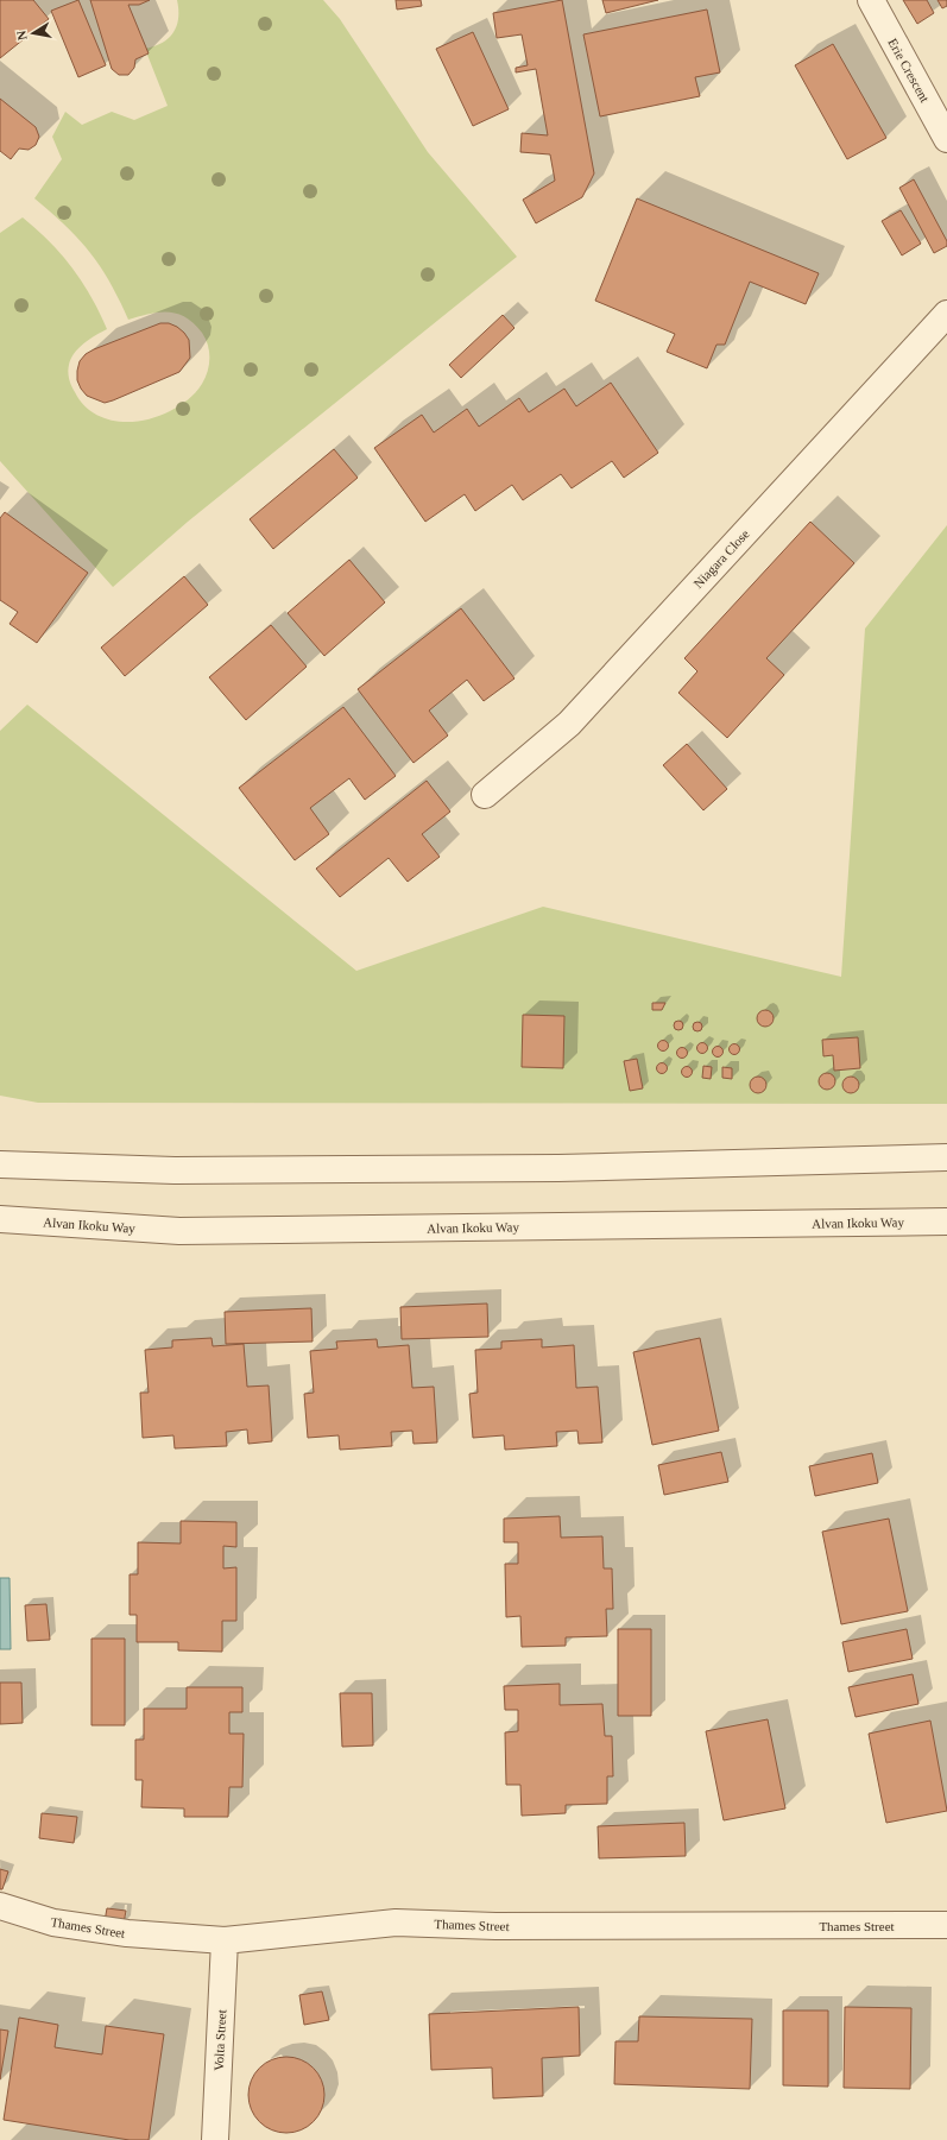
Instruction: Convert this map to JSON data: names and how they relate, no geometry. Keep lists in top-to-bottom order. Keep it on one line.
{"streets":{"street":["Erie Crescent","Niagara Close","Alvan Ikoku Way","Thames Street","Volta Street"]},"crossings":[["Thames Street","Volta Street"]],"north":"left"}
